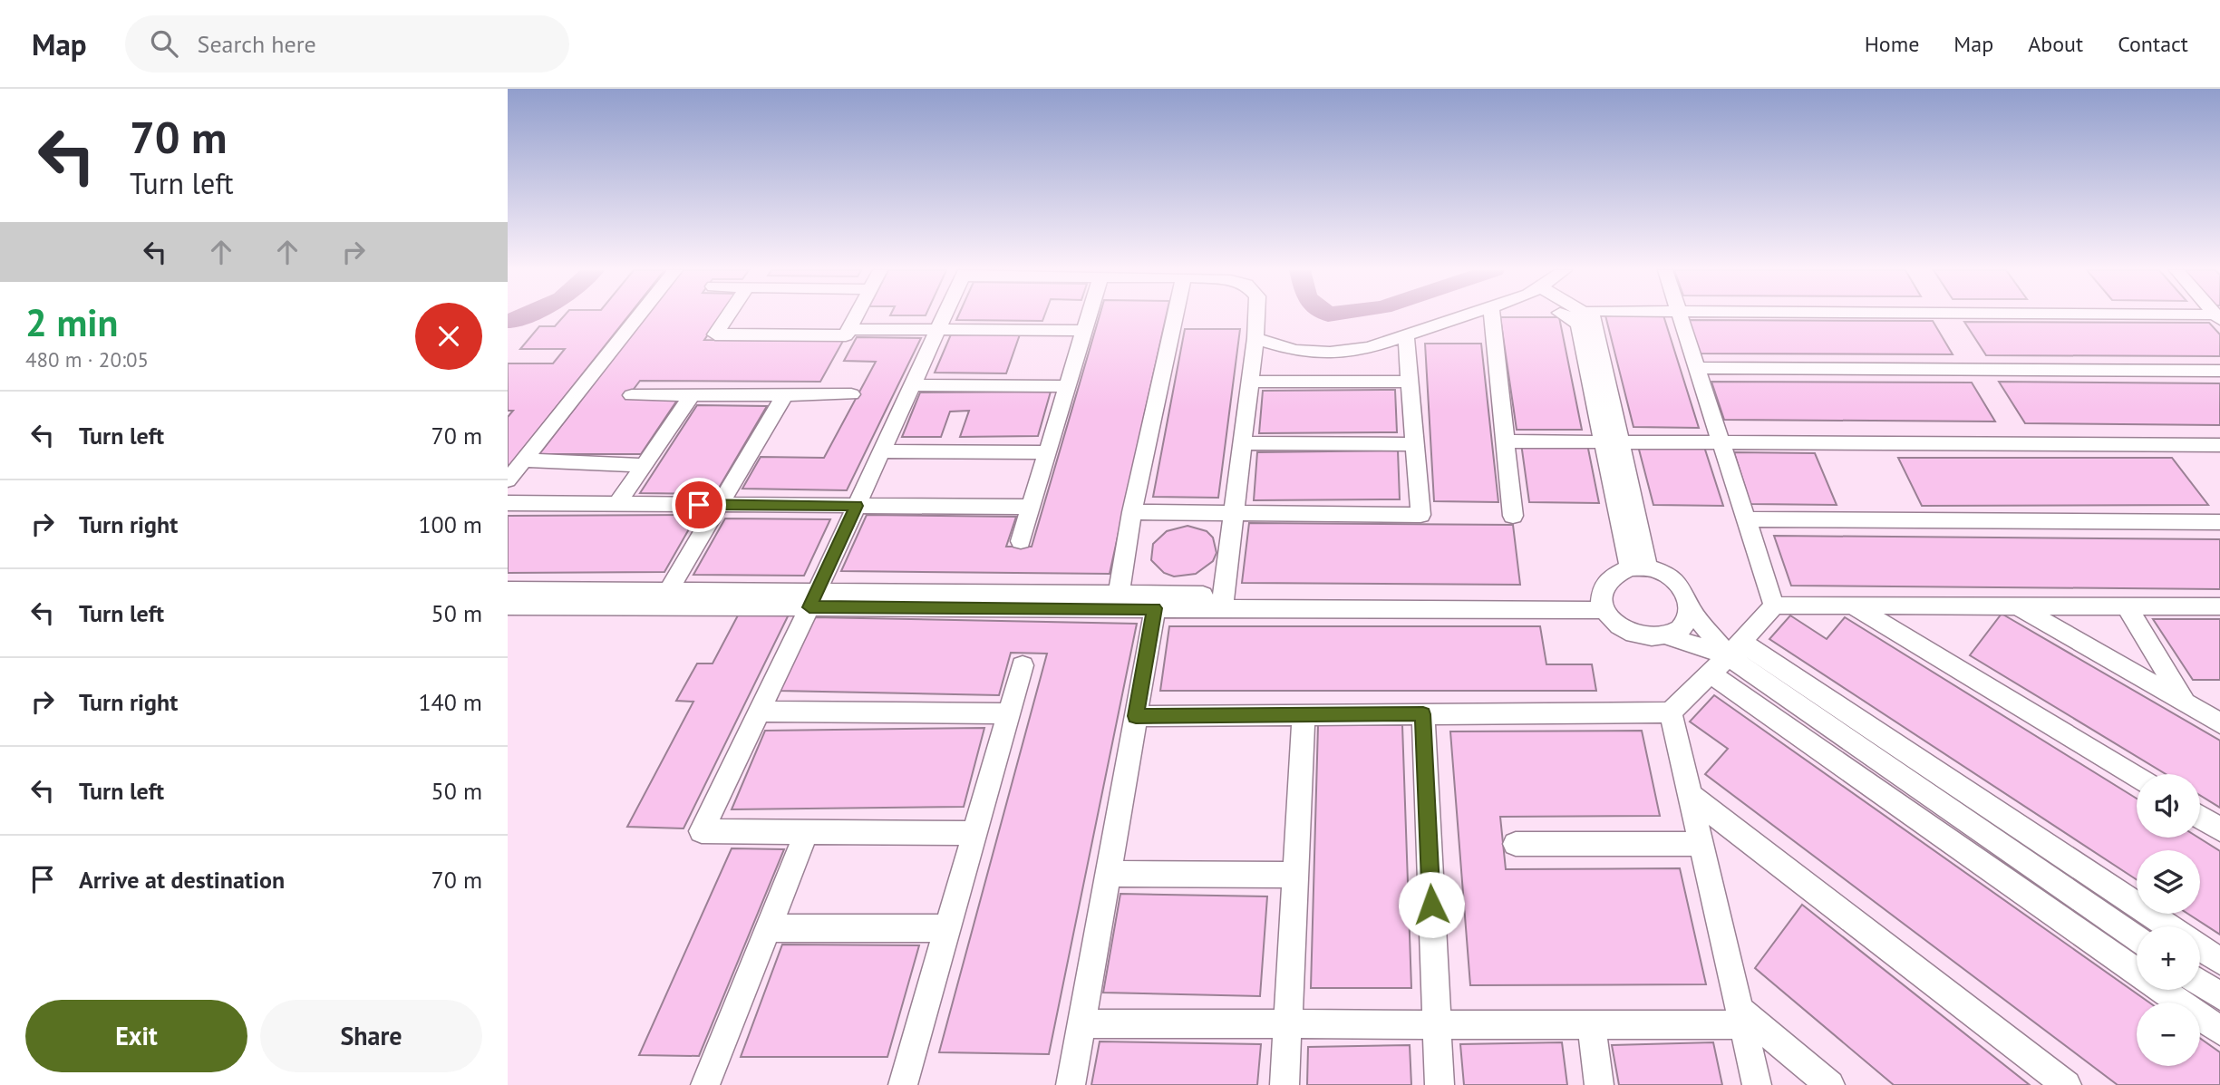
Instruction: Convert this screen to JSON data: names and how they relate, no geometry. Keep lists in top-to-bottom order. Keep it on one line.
{"page":{"header":"Map","search":"Search here","nav":["Home","Map","About","Contact"],"turn":["70 m","Turn left"],"heading":["2 min","480 m · 20:05"],"list":[{"name":"Turn left","value":"70 m"},{"name":"Turn right","value":"100 m"},{"name":"Turn left","value":"50 m"},{"name":"Turn right","value":"140 m"},{"name":"Turn left","value":"50 m"},{"name":"Arrive at destination","value":"70 m"}],"map_buttons":["+","−"],"buttons":["Exit","Share"]}}
